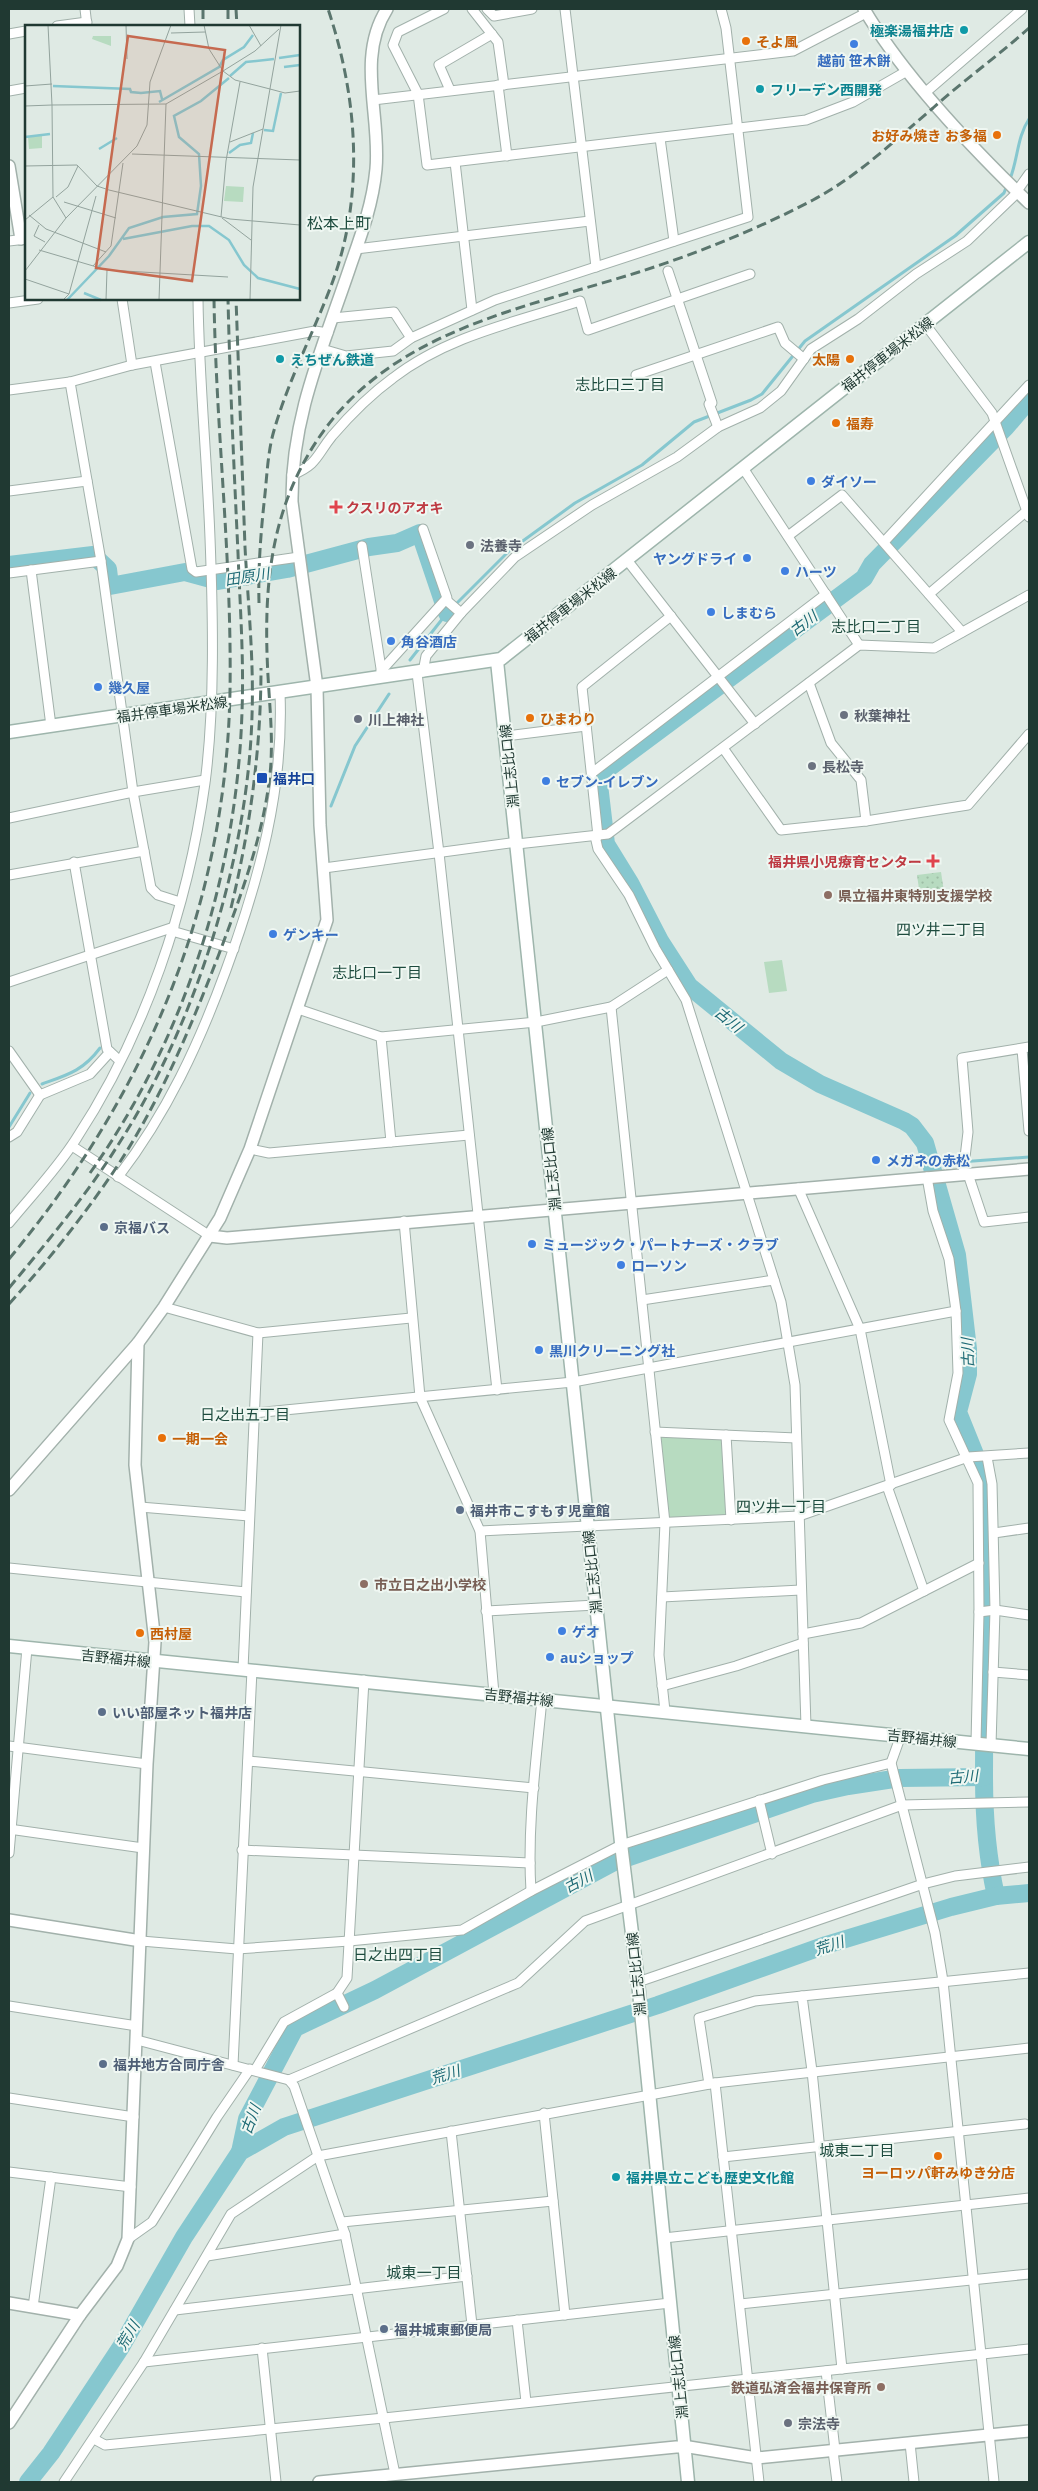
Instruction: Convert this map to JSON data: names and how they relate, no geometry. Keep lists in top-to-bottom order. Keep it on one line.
{"streets":{"main road":["福井停車場米松線","淵上志比口線","吉野福井線"]},"crossings":[["福井停車場米松線","淵上志比口線"],["淵上志比口線","吉野福井線"]],"districts":["松本上町","志比口三丁目","志比口二丁目","四ツ井二丁目","志比口一丁目","日之出五丁目","四ツ井一丁目","日之出四丁目","城東二丁目","城東一丁目"],"water":["田原川","古川","荒川"],"places":{"other":["極楽湯福井店","そよ風","越前 笹木餅","フリーデン西開発","お好み焼き お多福","えちぜん鉄道","太陽","福寿","ダイソー","法養寺","ヤングドライ","ハーツ","しまむら","角谷酒店","幾久屋","秋葉神社","ひまわり","川上神社","長松寺","セブン-イレブン","県立福井東特別支援学校","ゲンキー","メガネの赤松","京福バス","ミュージック・パートナーズ・クラブ","ローソン","黒川クリーニング社","一期一会","福井市こすもす児童館","市立日之出小学校","ゲオ","西村屋","auショップ","いい部屋ネット福井店","福井地方合同庁舎","ヨーロッパ軒みゆき分店","福井県立こども歴史文化館","福井城東郵便局","鉄道弘済会福井保育所","宗法寺"],"health":["クスリのアオキ","福井県小児療育センター"],"transit":["福井口"]}}
